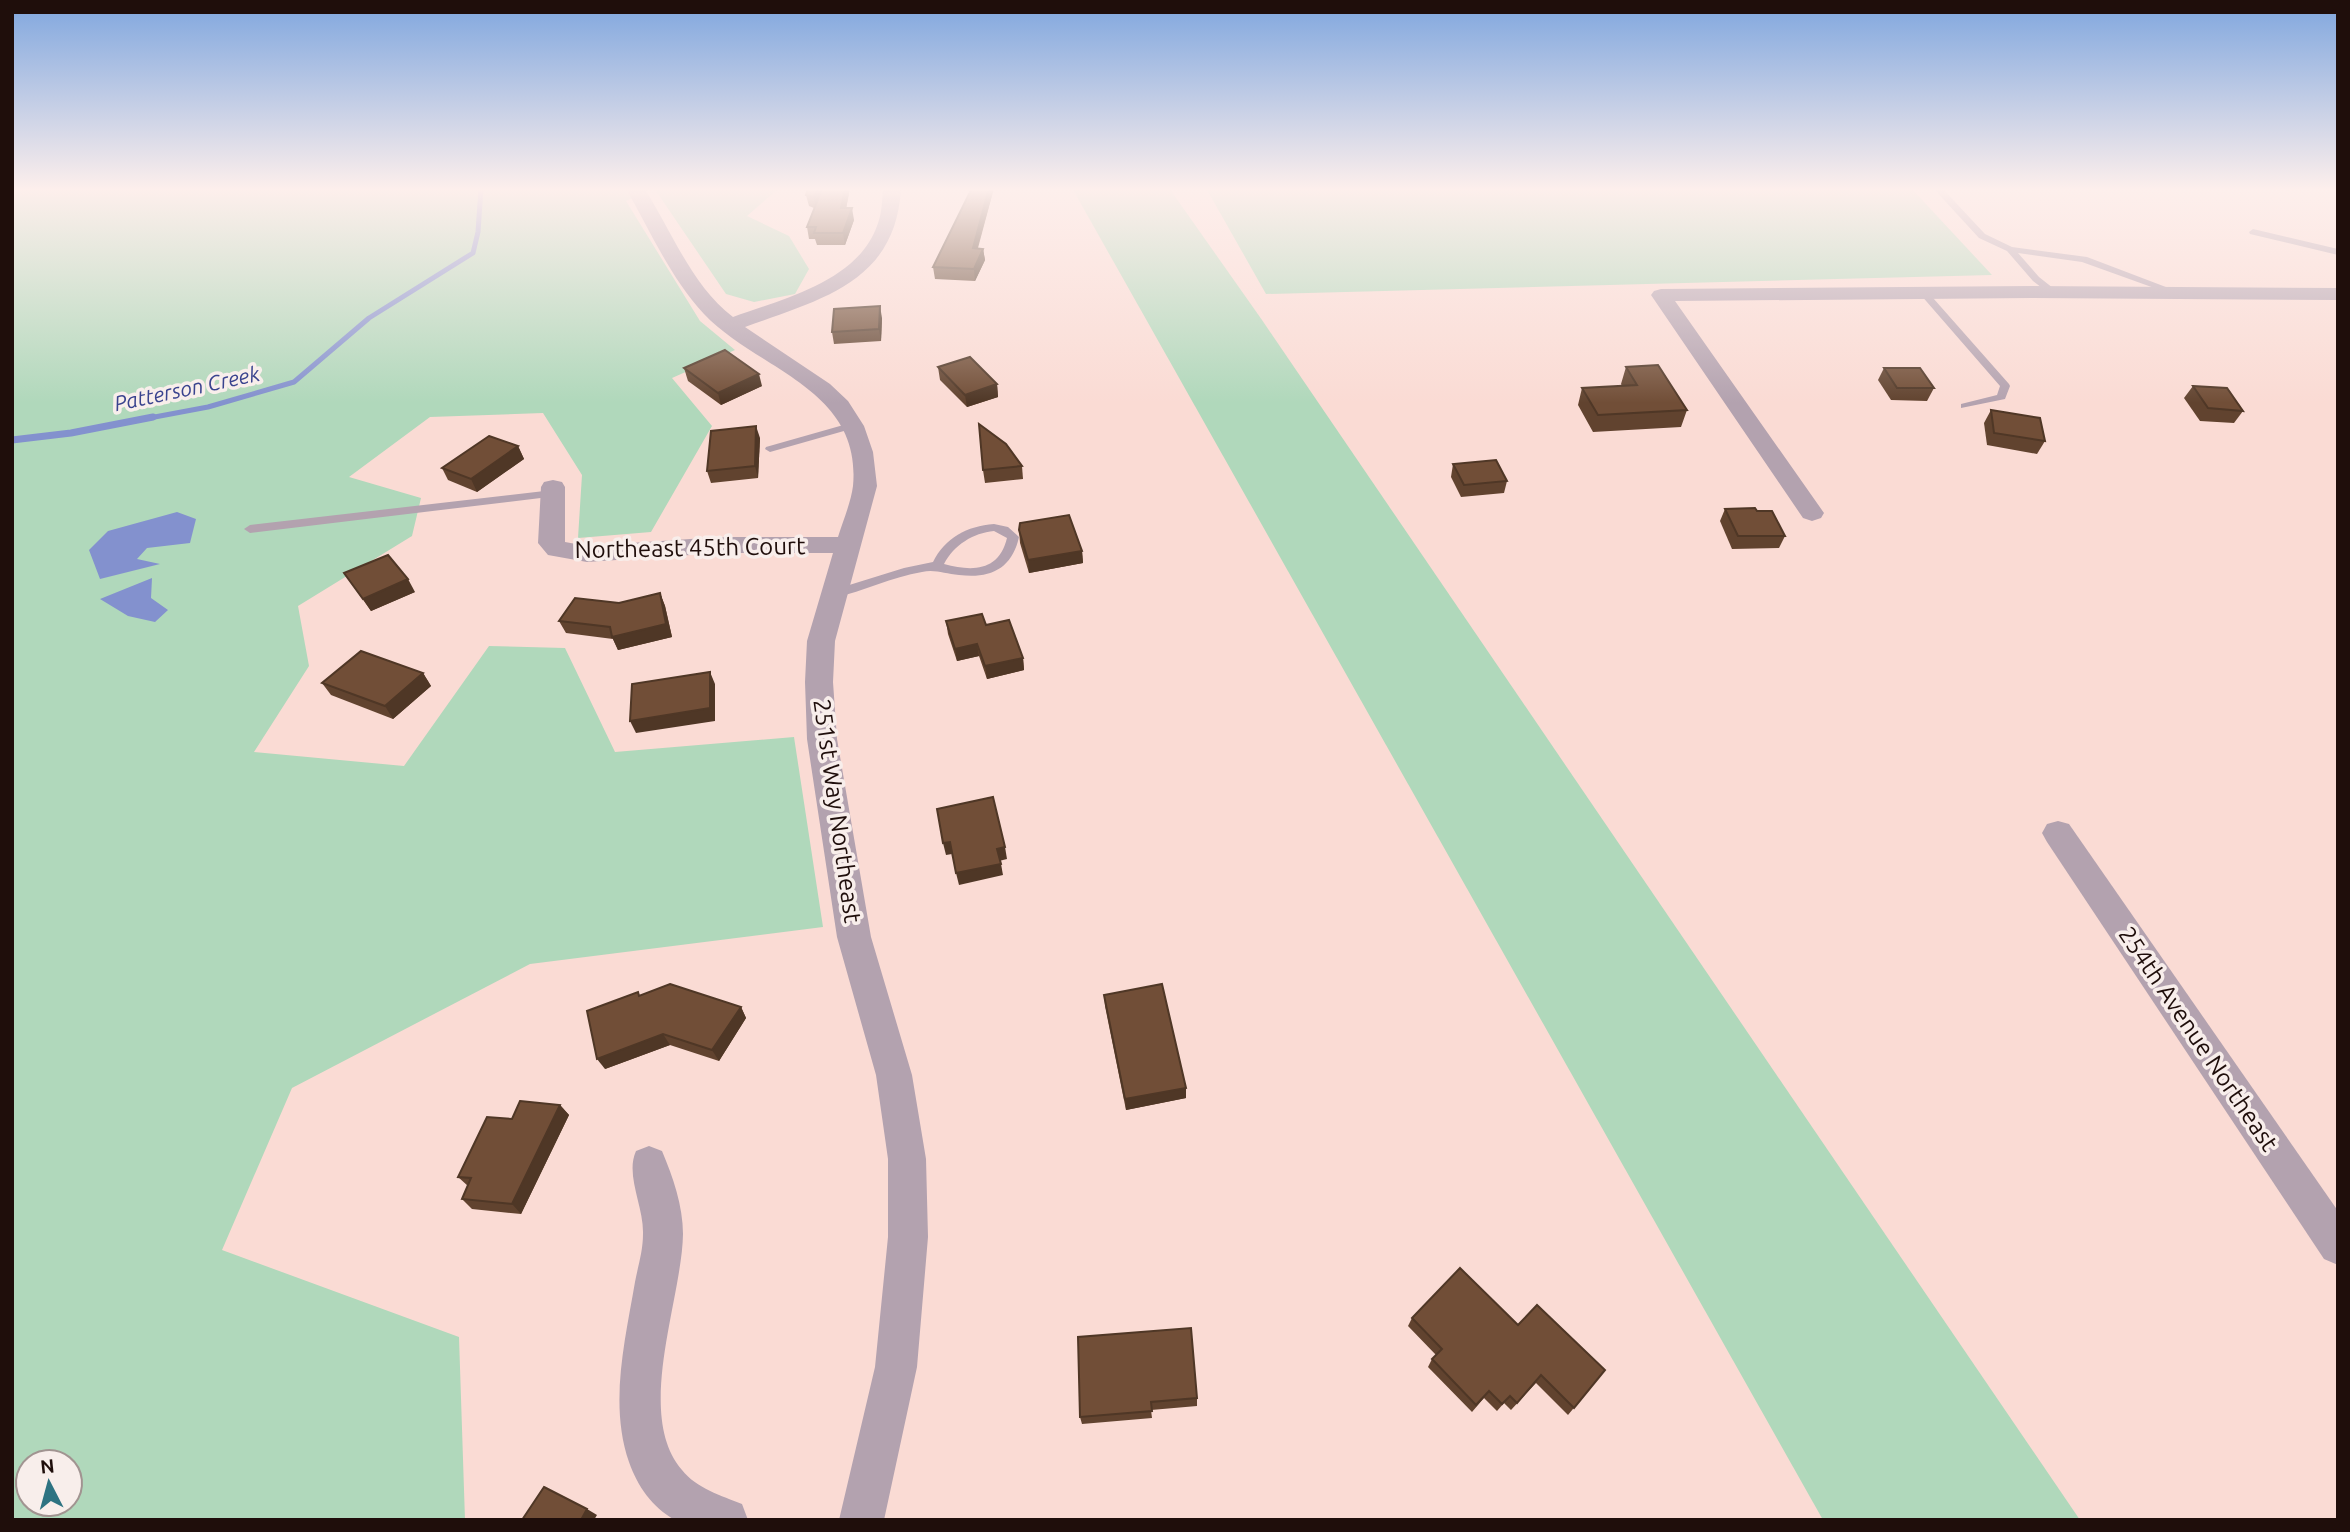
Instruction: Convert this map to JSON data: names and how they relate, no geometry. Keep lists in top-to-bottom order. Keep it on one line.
{"streets":{"street":["Northeast 45th Court","251st Way Northeast","254th Avenue Northeast"]},"crossings":[["Northeast 45th Court","251st Way Northeast"]],"water":["Patterson Creek"],"north":"top"}
